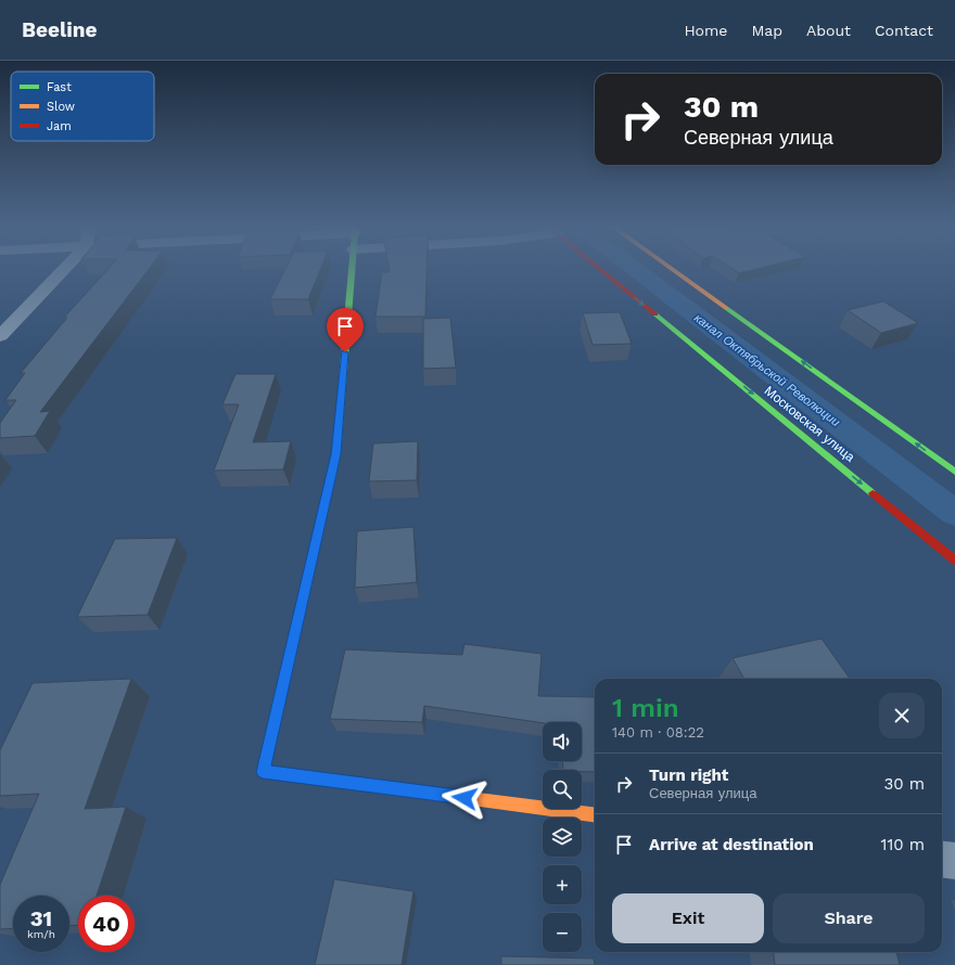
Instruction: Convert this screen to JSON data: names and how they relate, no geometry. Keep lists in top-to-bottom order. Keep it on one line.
{"streets":{"main road":["Московская улица"]},"water":["канал Октябрьской Революции"],"legend":["Fast","Slow","Jam"],"page":{"header":"Beeline","nav":["Home","Map","About","Contact"],"turn":["30 m","Северная улица"],"heading":["1 min","140 m · 08:22"],"map_buttons":["+","−"],"list":[{"name":"Turn right","note":"Северная улица","value":"30 m"},{"name":"Arrive at destination","value":"110 m"}],"buttons":["Exit","Share"],"speed":"31 km/h","limit":"40"}}
